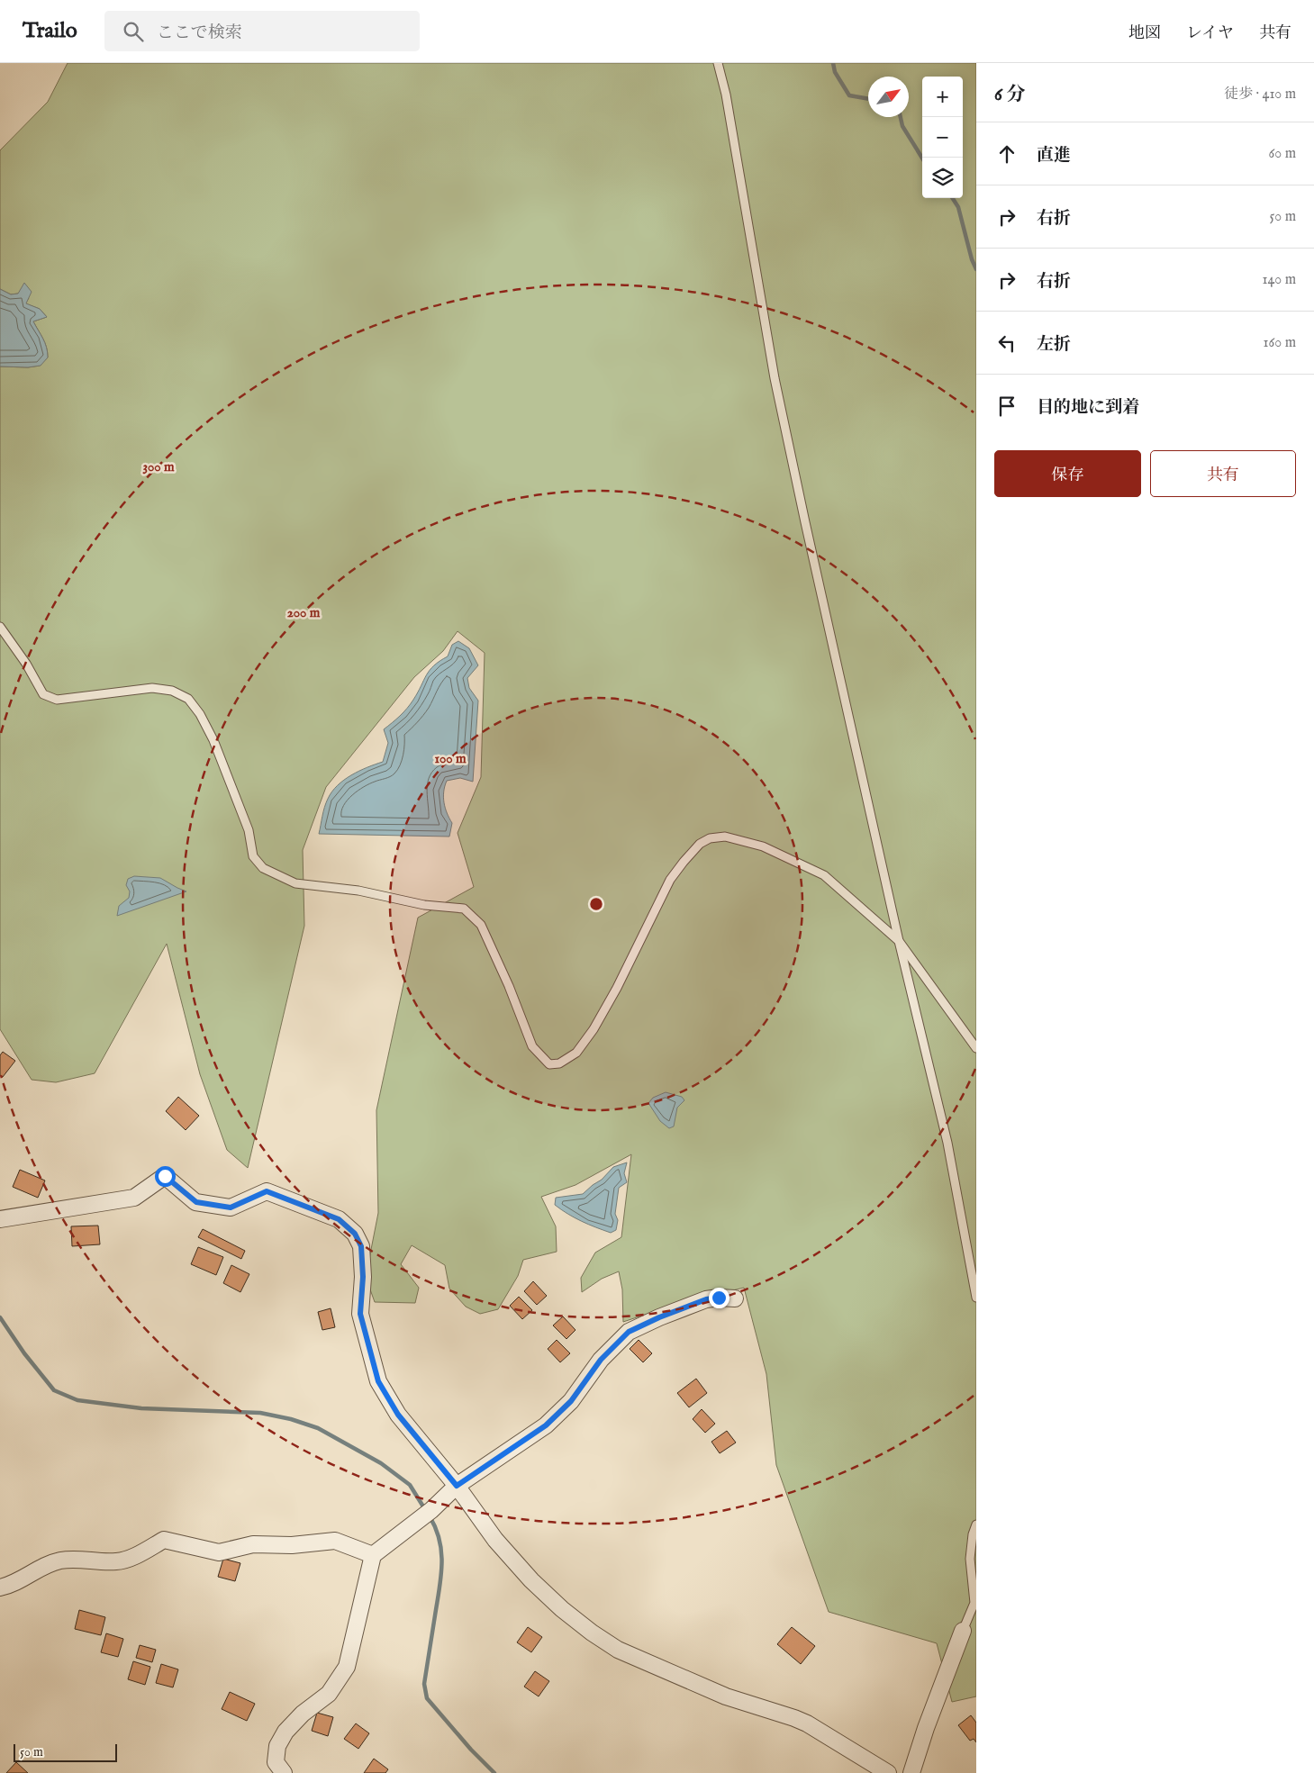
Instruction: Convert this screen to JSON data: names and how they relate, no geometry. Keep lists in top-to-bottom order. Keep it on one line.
{"scale_bar":"50 m","north":"top right","page":{"header":"Trailo","search":"ここで検索","nav":["地図","レイヤ","共有"],"heading":["6 分","徒歩 · 410 m"],"map_buttons":["+","−"],"list":[["直進","60 m"],["右折","50 m"],["右折","140 m"],["左折","160 m"],"目的地に到着"],"buttons":["保存","共有"],"scale":"50 m"},"rings":["300 m","200 m","100 m"]}
